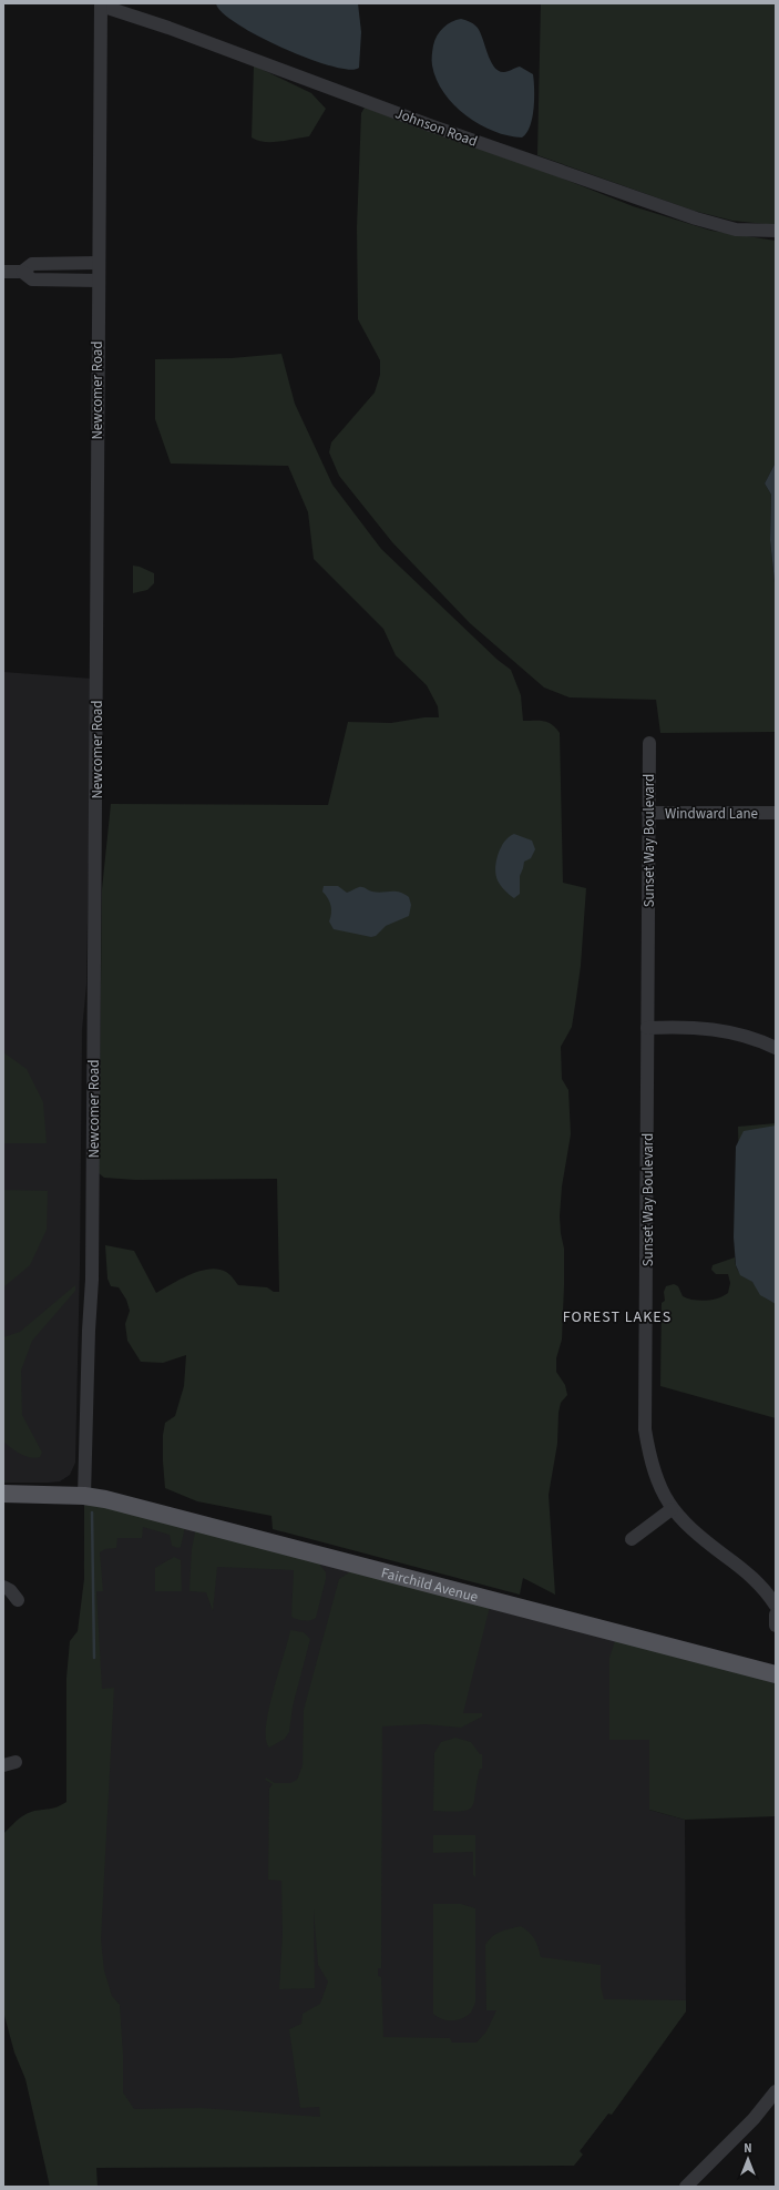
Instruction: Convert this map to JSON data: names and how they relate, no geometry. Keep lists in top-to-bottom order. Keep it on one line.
{"streets":{"main road":["Fairchild Avenue"],"street":["Johnson Road","Newcomer Road","Windward Lane","Sunset Way Boulevard"]},"crossings":[["Johnson Road","Newcomer Road"],["Newcomer Road","Fairchild Avenue"],["Windward Lane","Sunset Way Boulevard"]],"districts":["FOREST LAKES"],"north":"top"}
